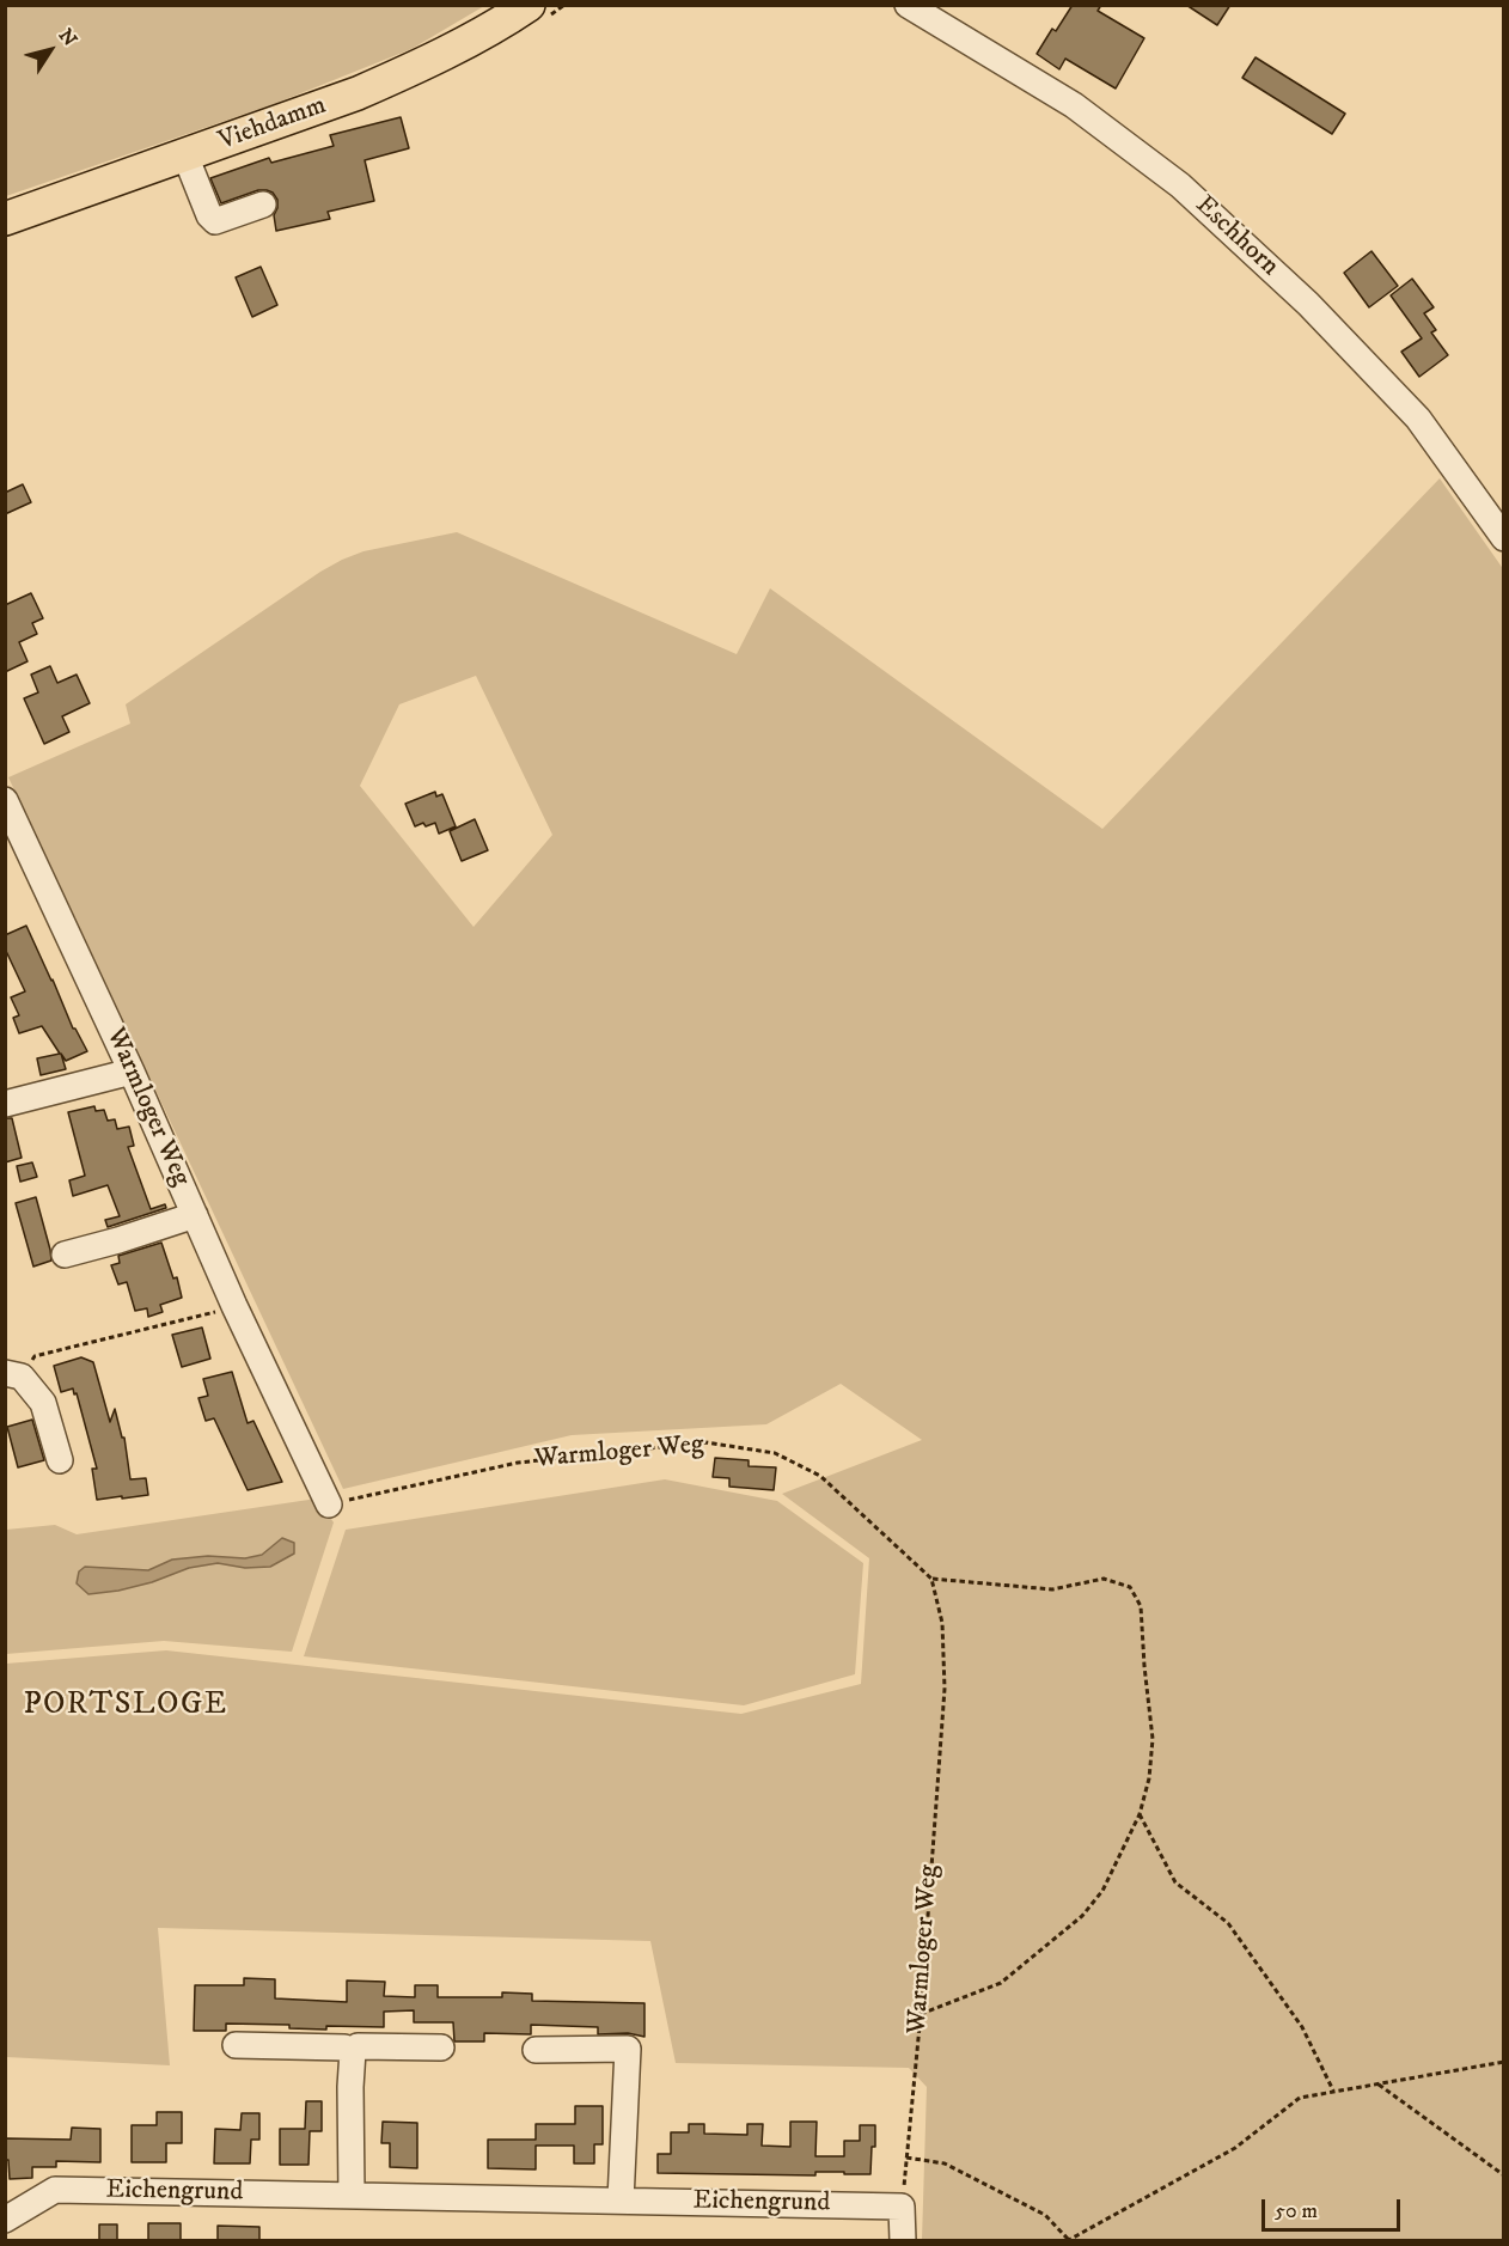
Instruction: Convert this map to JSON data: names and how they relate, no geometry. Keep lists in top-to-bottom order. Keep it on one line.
{"streets":{"main road":["Viehdamm"],"street":["Eschhorn","Warmloger Weg","Eichengrund"]},"crossings":[["Warmloger Weg","Eichengrund"]],"districts":["PORTSLOGE"],"scale_bar":"50 m","north":"top right"}
